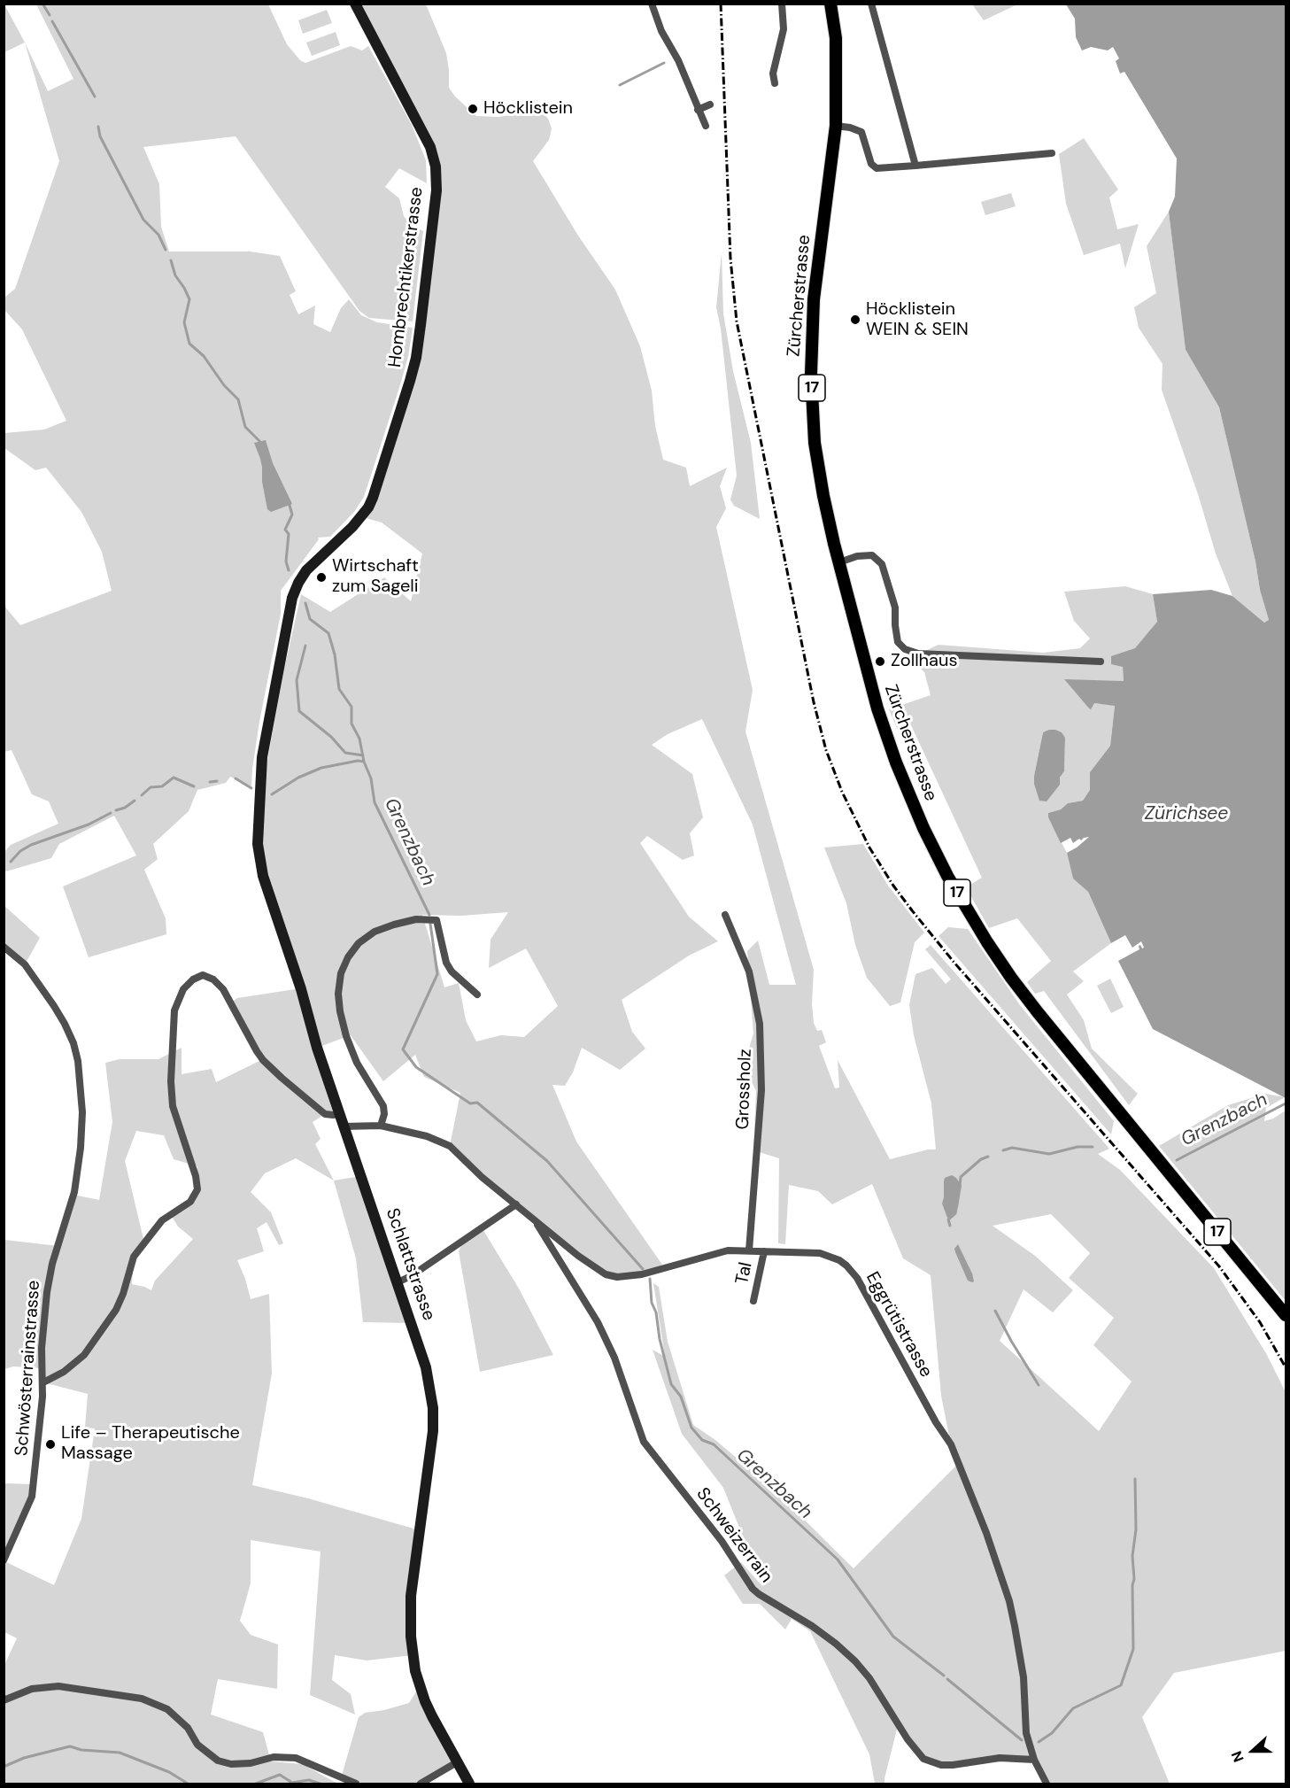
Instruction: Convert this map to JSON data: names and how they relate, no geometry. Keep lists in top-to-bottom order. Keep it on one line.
{"streets":{"main road":["Zürcherstrasse","17"],"street":["Hombrechtikerstrasse","Grossholz","Schlattstrasse","Tal","Eggrütistrasse","Schwösterrainstrasse","Schweizerrain"]},"crossings":[["Hombrechtikerstrasse","Schlattstrasse"],["Grossholz","Eggrütistrasse"],["Schlattstrasse","Eggrütistrasse"],["Tal","Eggrütistrasse"],["Eggrütistrasse","Schweizerrain"]],"water":["Zürichsee","Grenzbach"],"places":["Höcklistein","Höcklistein WEIN & SEIN","Wirtschaft zum Sageli","Zollhaus","Life – Therapeutische Massage"],"north":"left"}
